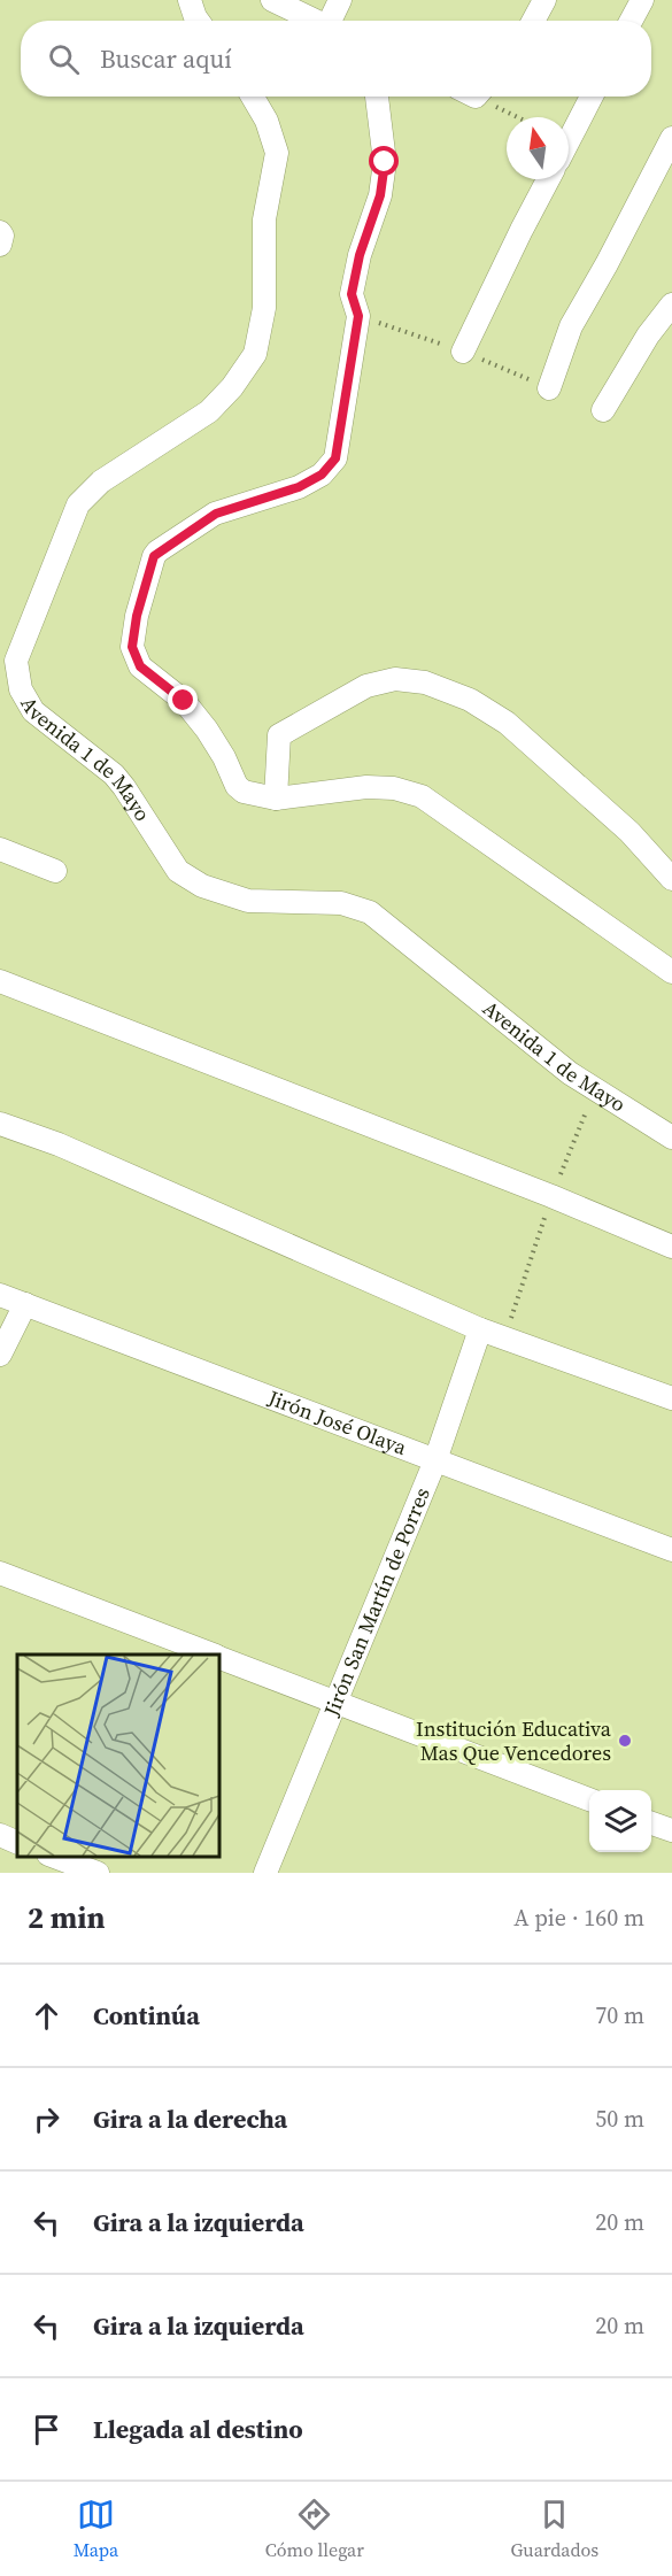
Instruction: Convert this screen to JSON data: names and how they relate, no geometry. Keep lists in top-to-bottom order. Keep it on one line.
{"streets":{"street":["Avenida 1 de Mayo","Jirón José Olaya","Jirón San Martín de Porres"]},"crossings":[["Jirón José Olaya","Jirón San Martín de Porres"]],"places":["Institución Educativa Mas Que Vencedores"],"north":"top","page":{"search":"Buscar aquí","heading":["2 min","A pie · 160 m"],"list":[["Continúa","70 m"],["Gira a la derecha","50 m"],["Gira a la izquierda","20 m"],["Gira a la izquierda","20 m"],"Llegada al destino"],"nav":["Mapa","Cómo llegar","Guardados"]}}
